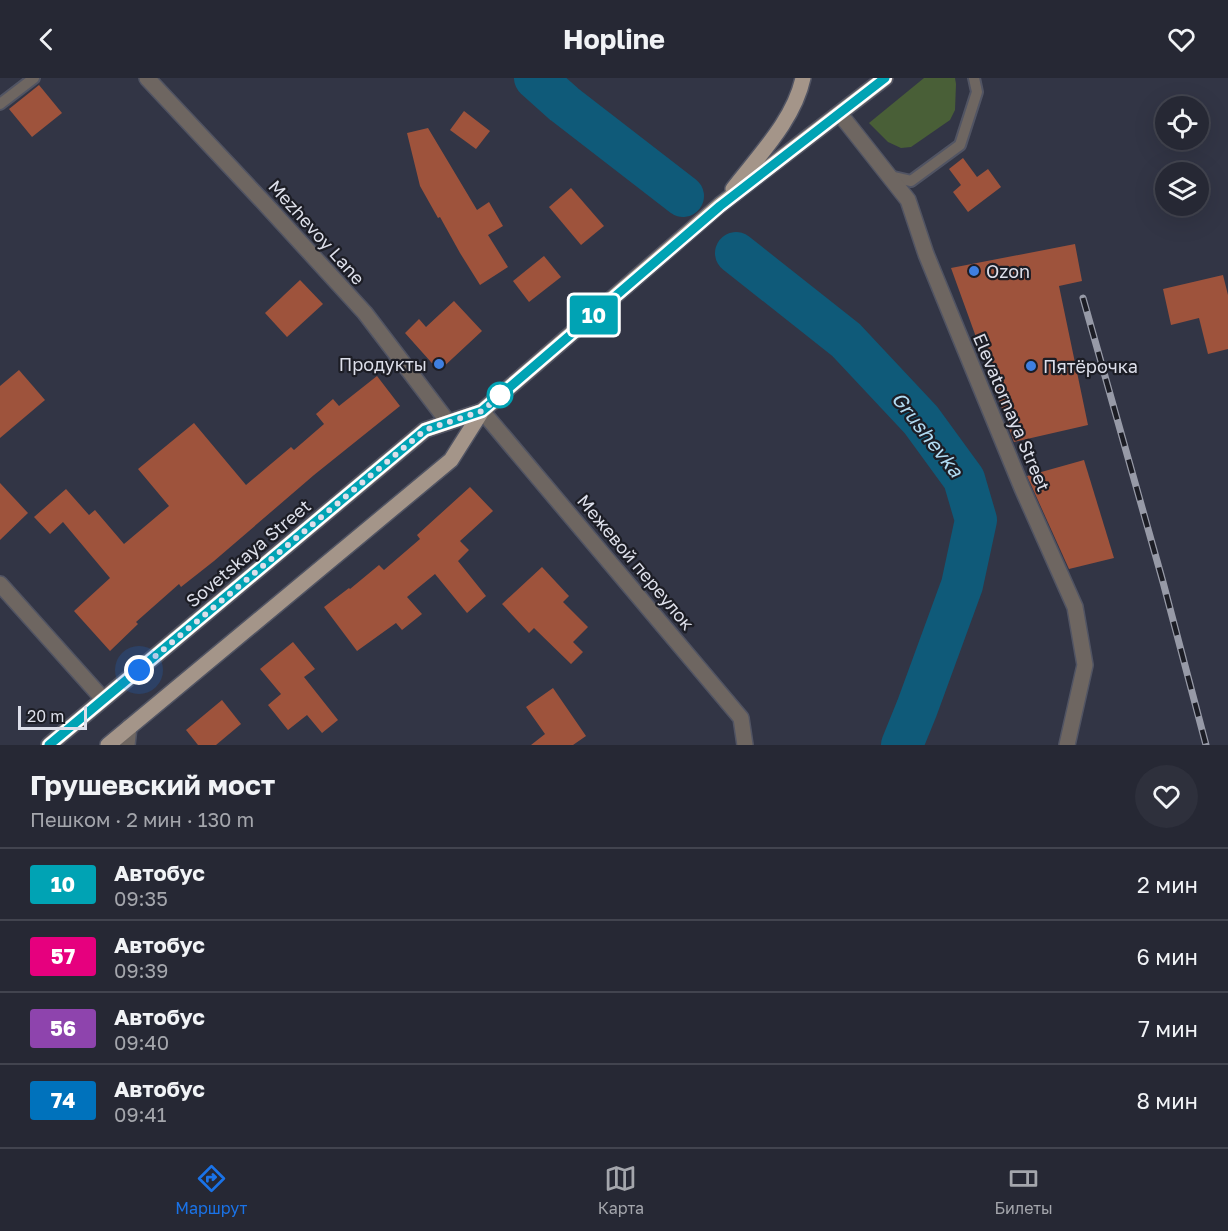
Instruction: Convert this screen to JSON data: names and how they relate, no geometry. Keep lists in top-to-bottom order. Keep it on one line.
{"streets":{"main road":["Sovetskaya Street"],"street":["Mezhevoy Lane","Elevatornaya Street","Межевой переулок"]},"crossings":[["Mezhevoy Lane","Sovetskaya Street"],["Elevatornaya Street","Sovetskaya Street"],["Sovetskaya Street","Межевой переулок"]],"water":["Grushevka"],"places":["Ozon","Продукты","Пятёрочка"],"lines":["bus line 10"],"scale_bar":"20 m","page":{"header":"Hopline","on_map":"10","scale":"20 m","heading":["Грушевский мост","Пешком · 2 мин · 130 m"],"list":[{"mark":"10","name":"Автобус","note":"09:35","value":"2 мин"},{"mark":"57","name":"Автобус","note":"09:39","value":"6 мин"},{"mark":"56","name":"Автобус","note":"09:40","value":"7 мин"},{"mark":"74","name":"Автобус","note":"09:41","value":"8 мин"}],"tabs":["Маршрут","Карта","Билеты"]}}
